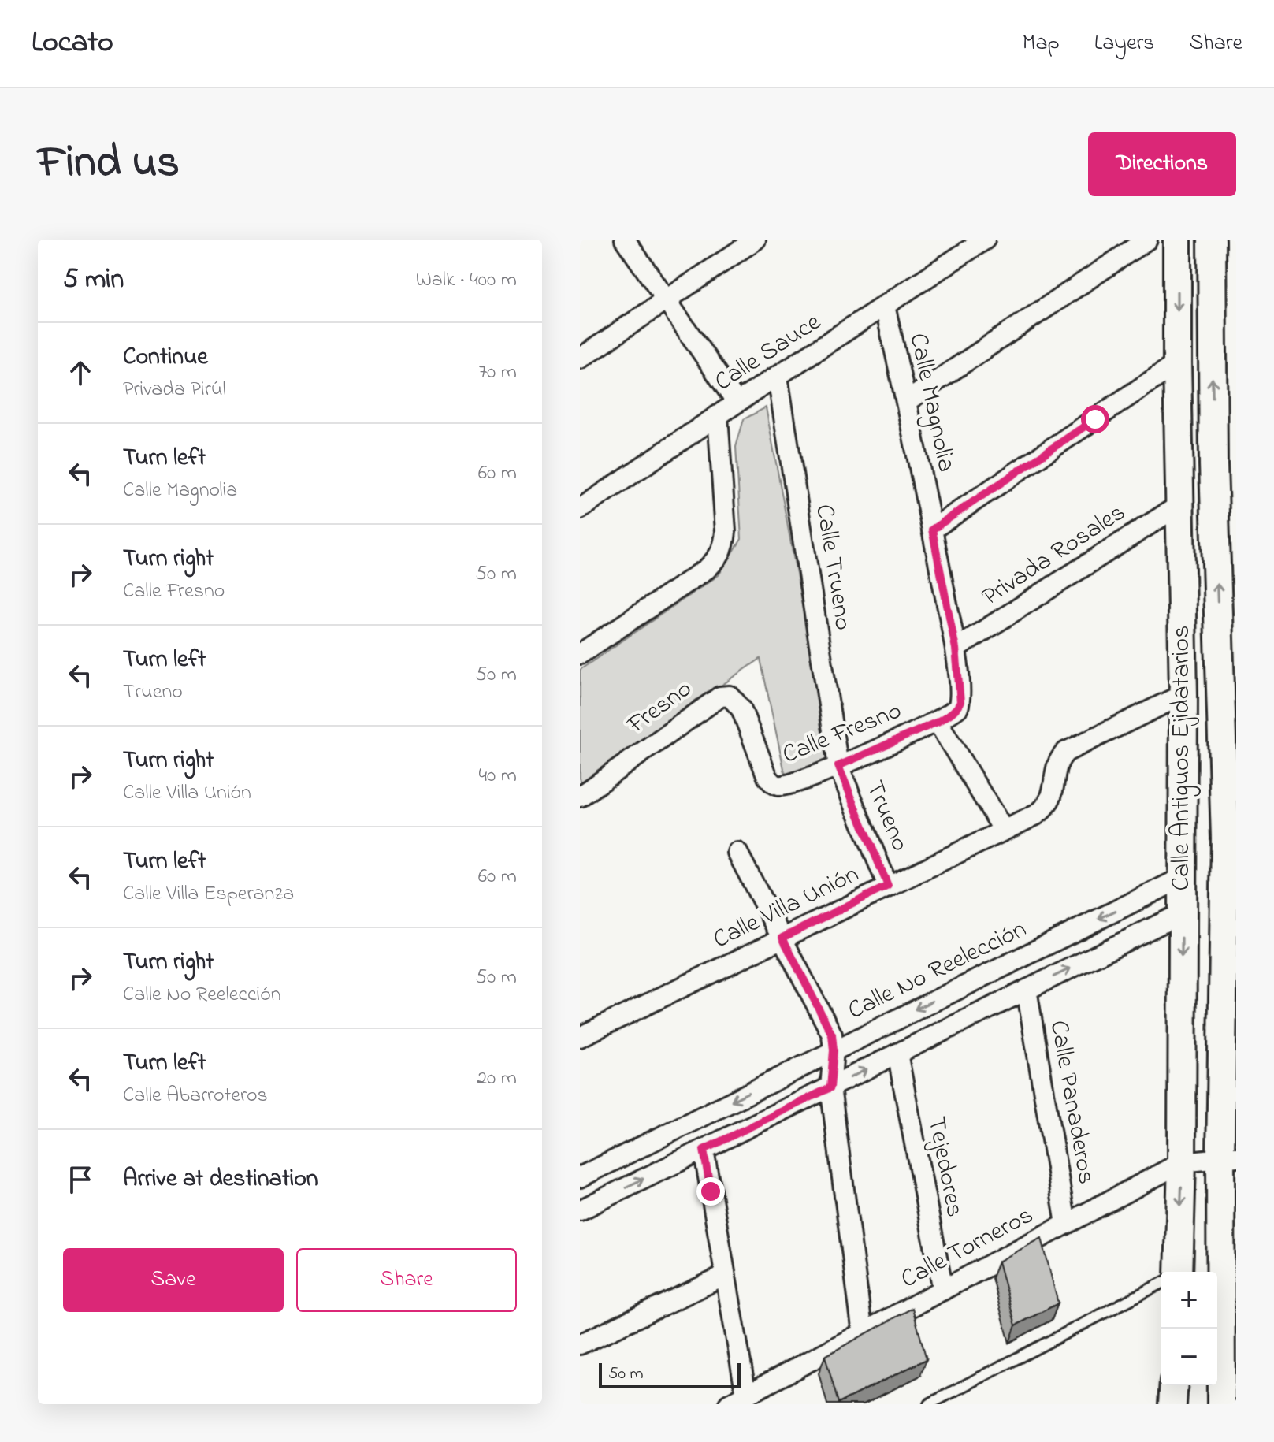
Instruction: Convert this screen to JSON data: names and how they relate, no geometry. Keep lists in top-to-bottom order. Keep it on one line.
{"streets":{"street":["Calle Sauce","Calle Magnolia","Privada Rosales","Calle Trueno","Fresno","Calle Fresno","Calle Antiguos Ejidatarios","Trueno","Calle Villa Unión","Calle No Reelección","Calle Panaderos","Tejedores","Calle Torneros"]},"crossings":[["Calle Sauce","Calle Magnolia"],["Calle Sauce","Calle Trueno"],["Calle Magnolia","Privada Rosales"],["Calle Magnolia","Calle Fresno"],["Privada Rosales","Calle Antiguos Ejidatarios"],["Calle Trueno","Calle Fresno"],["Calle Trueno","Trueno"],["Fresno","Calle Fresno"],["Calle Fresno","Trueno"],["Calle Antiguos Ejidatarios","Calle Villa Unión"],["Calle Antiguos Ejidatarios","Calle No Reelección"],["Calle Antiguos Ejidatarios","Calle Torneros"],["Trueno","Calle Villa Unión"],["Calle Panaderos","Calle Torneros"],["Tejedores","Calle Torneros"]],"scale_bar":"50 m","page":{"header":"Locato","nav":["Map","Layers","Share"],"title":"Find us","buttons":["Directions",["Save","Share"]],"heading":["5 min","Walk · 400 m"],"list":[["Continue","Privada Pirúl","70 m"],["Turn left","Calle Magnolia","60 m"],["Turn right","Calle Fresno","50 m"],["Turn left","Trueno","50 m"],["Turn right","Calle Villa Unión","40 m"],["Turn left","Calle Villa Esperanza","60 m"],["Turn right","Calle No Reelección","50 m"],["Turn left","Calle Abarroteros","20 m"],"Arrive at destination"],"map_buttons":["+","−"],"scale":"50 m"}}
